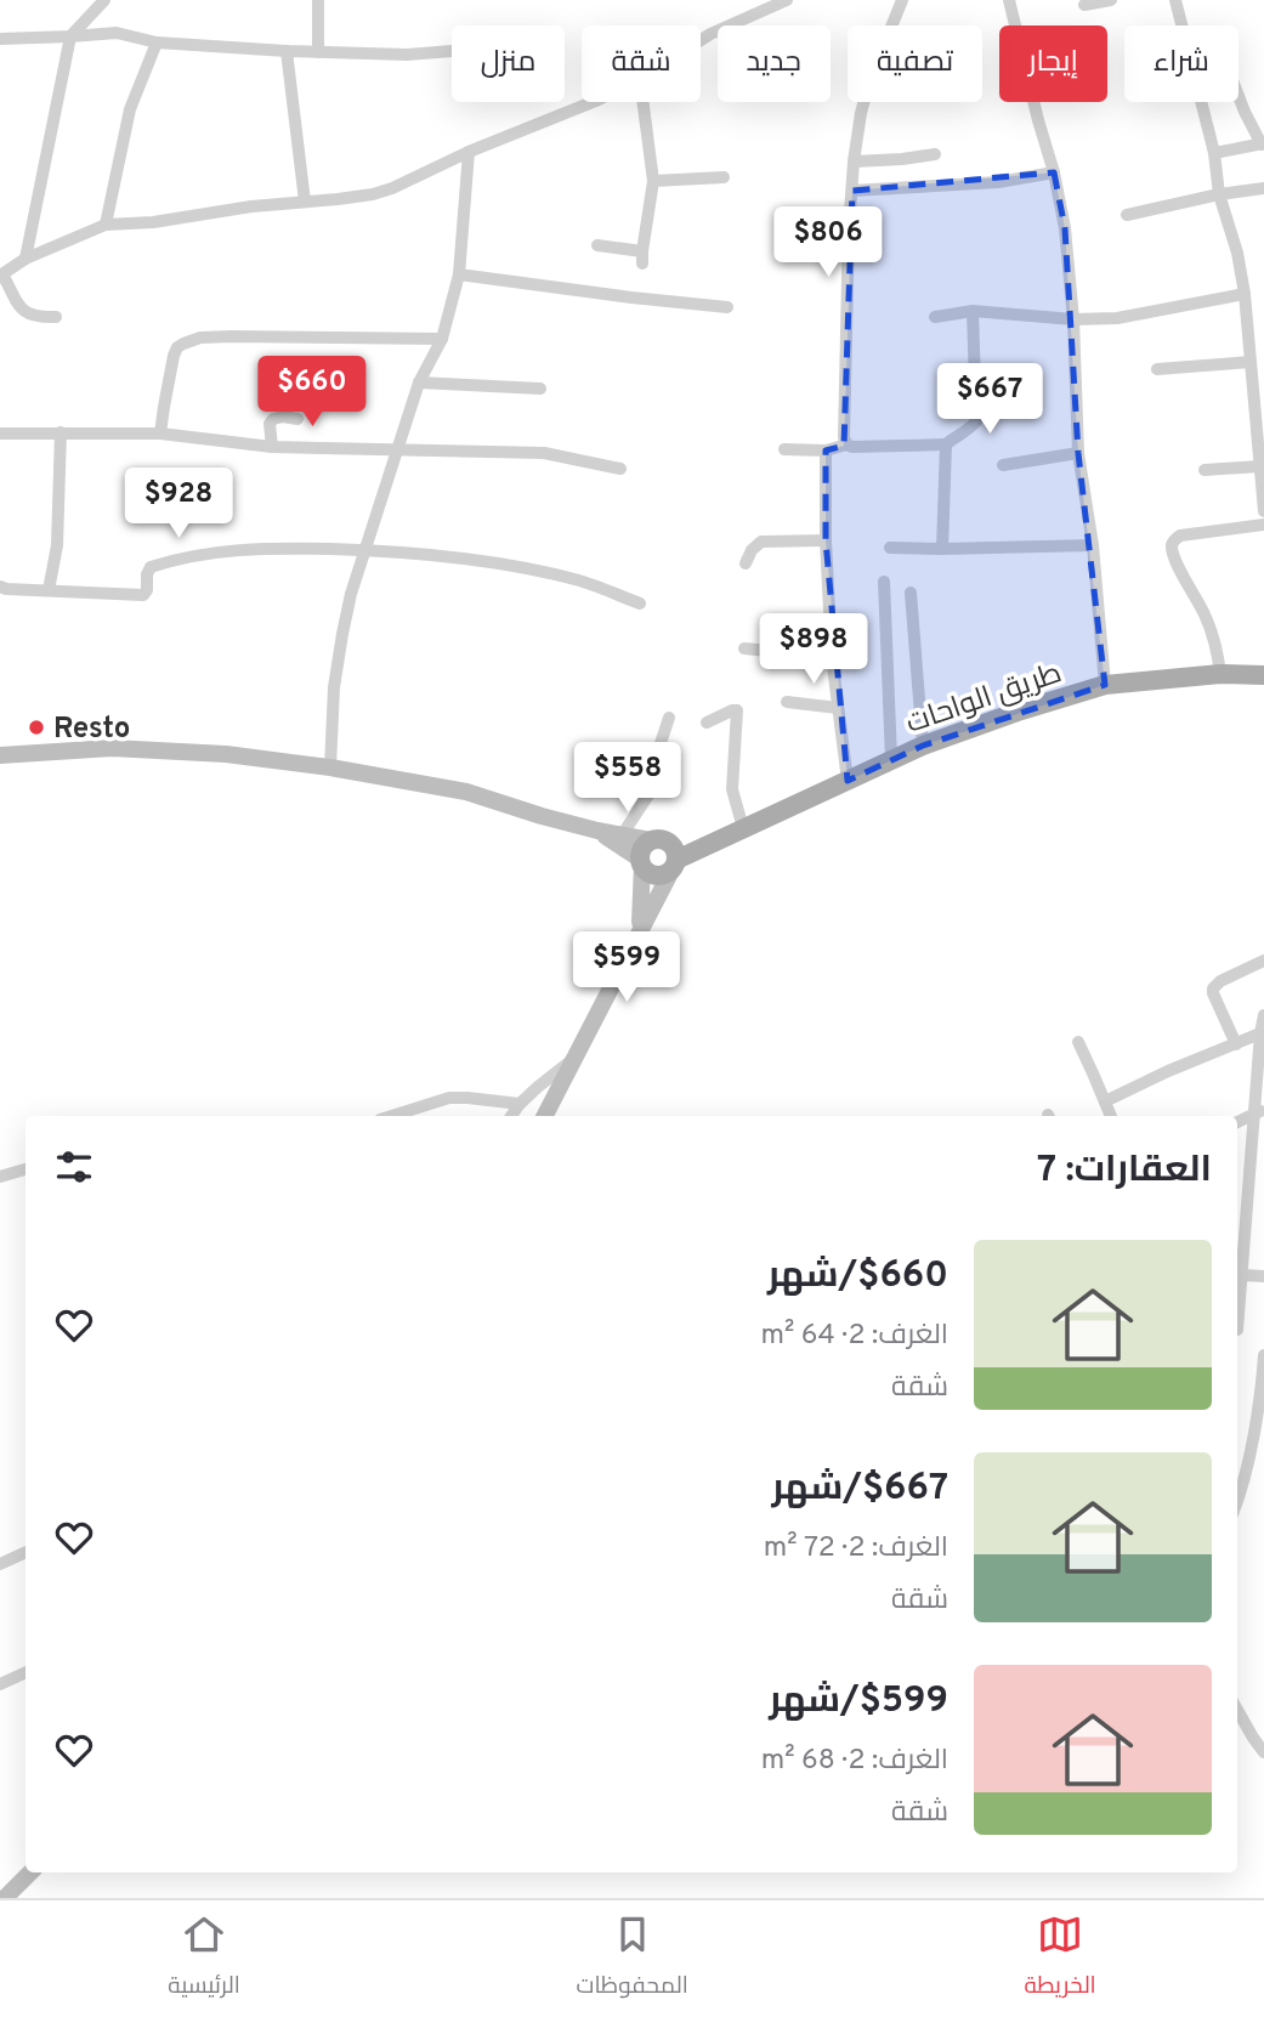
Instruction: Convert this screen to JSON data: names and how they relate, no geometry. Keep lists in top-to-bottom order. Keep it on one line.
{"streets":{"main road":["طريق الواحات"]},"places":["Resto"],"page":{"chip":["شراء","إيجار","تصفية","جديد","شقة","منزل"],"price":["$806","$660","$667","$928","$898","$558","$599"],"heading":"العقارات: 7","list":[{"name":"$660/شهر","note":"الغرف: 2 · 64 m² · شقة"},{"name":"$667/شهر","note":"الغرف: 2 · 72 m² · شقة"},{"name":"$599/شهر","note":"الغرف: 2 · 68 m² · شقة"}],"tabs":["الخريطة","المحفوظات","الرئيسية"]}}
